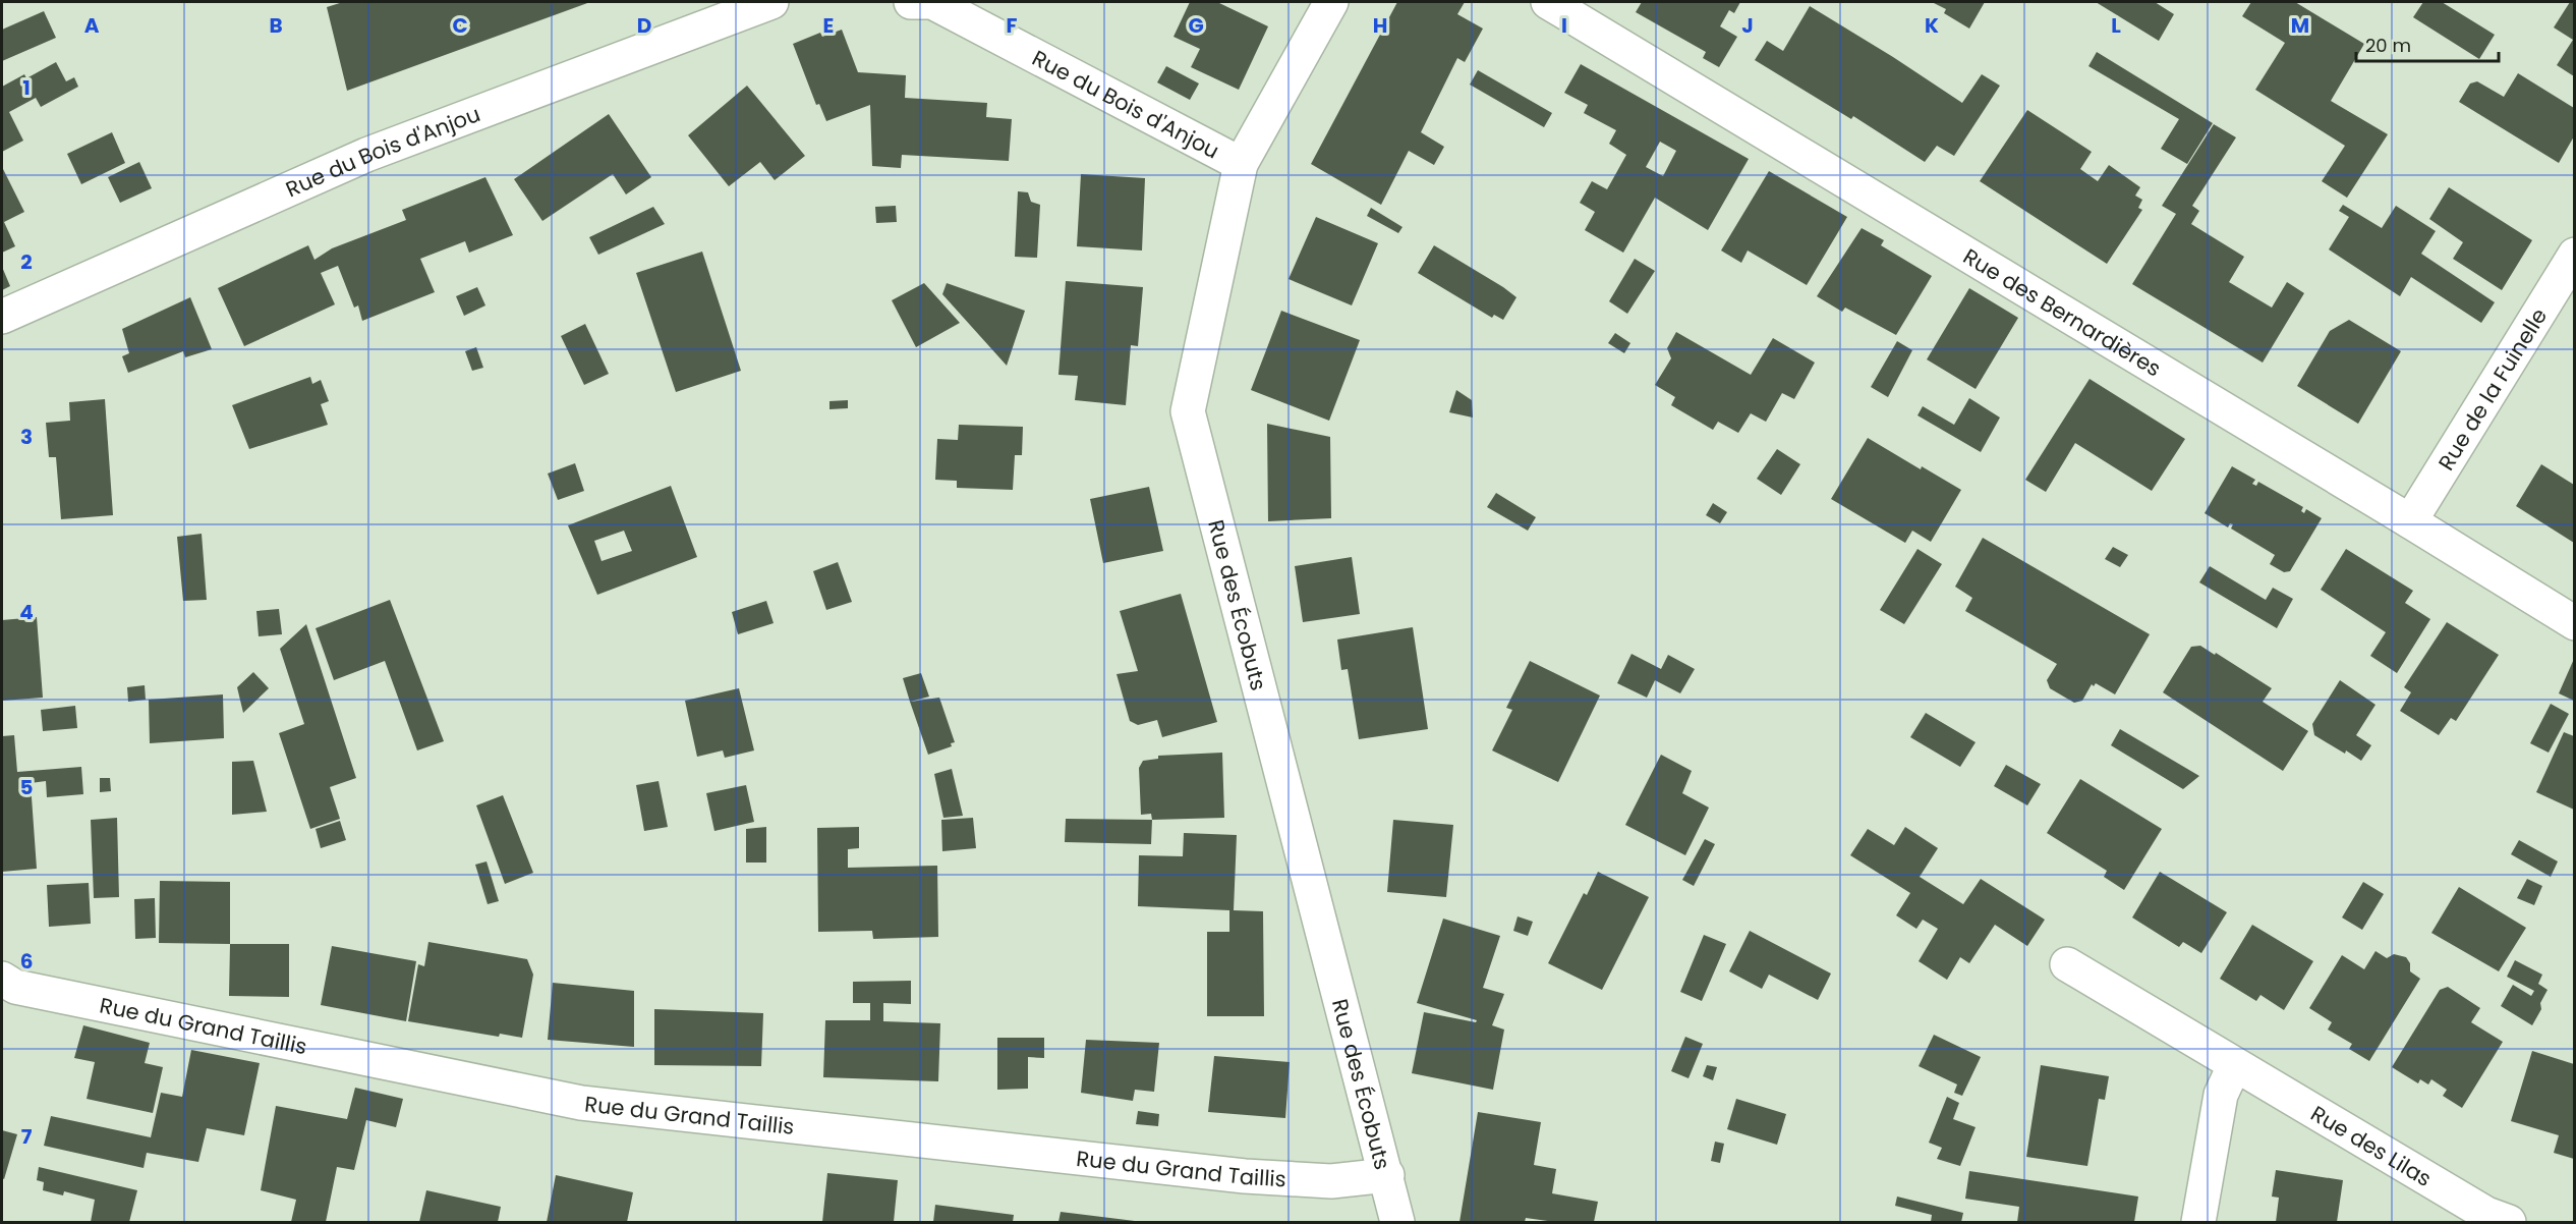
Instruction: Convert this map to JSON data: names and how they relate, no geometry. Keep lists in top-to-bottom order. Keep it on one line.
{"streets":{"street":["Rue du Bois d'Anjou","Rue des Bernardières","Rue de la Fuinelle","Rue des Écobuts","Rue du Grand Taillis","Rue des Lilas"]},"crossings":[["Rue du Bois d'Anjou","Rue des Écobuts"],["Rue des Bernardières","Rue de la Fuinelle"],["Rue des Écobuts","Rue du Grand Taillis"]],"scale_bar":"20 m","grid":{"columns":["A","B","C","D","E","F","G","H","I","J","K","L","M"],"rows":["1","2","3","4","5","6","7"]}}
